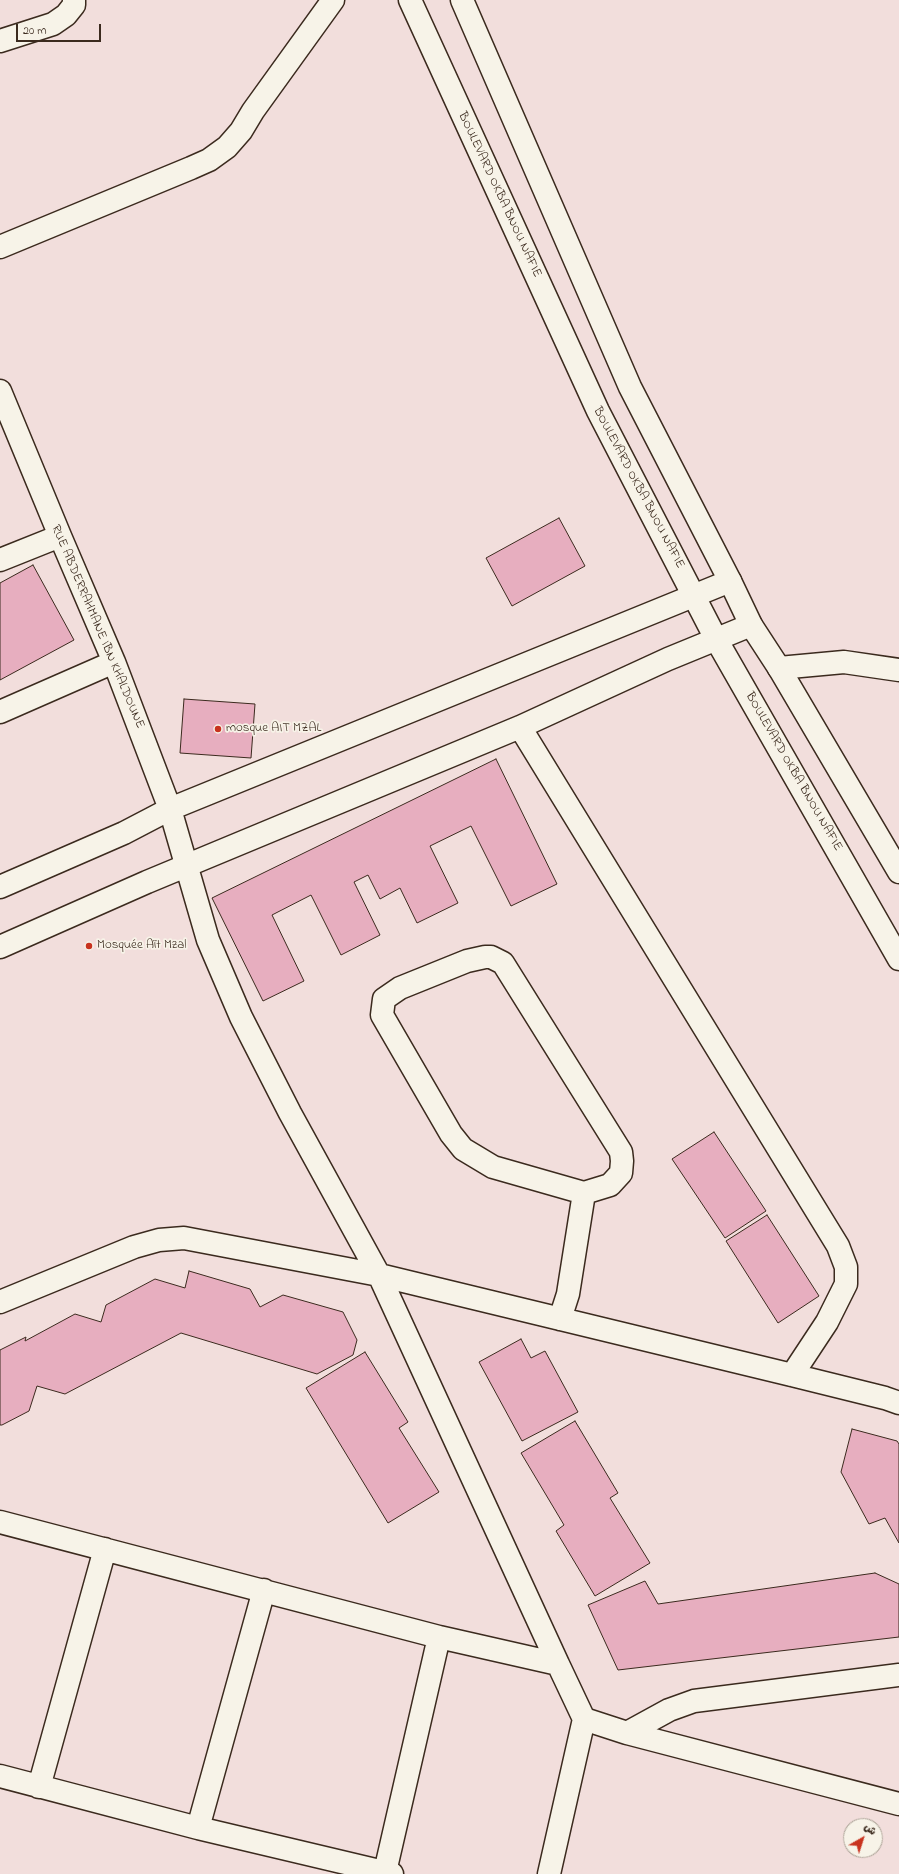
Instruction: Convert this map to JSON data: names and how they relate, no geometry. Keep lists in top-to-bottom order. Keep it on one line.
{"streets":{"street":["BOULEVARD OKBA BNOU NAFIE","RUE ABDERRAHMANE IBN KHALDOUNE"]},"places":["mosque AIT MZAL","Mosquée Aït Mzal"],"scale_bar":"20 m","north":"top right"}
